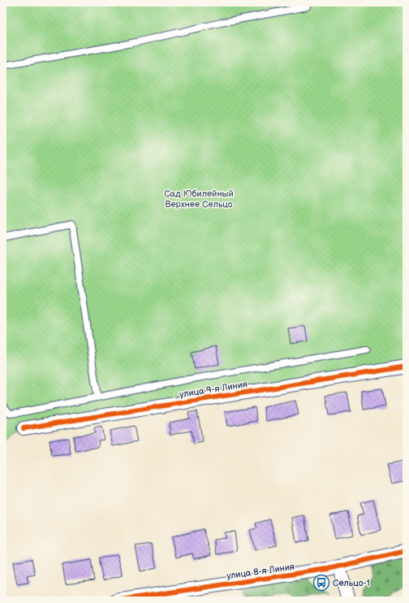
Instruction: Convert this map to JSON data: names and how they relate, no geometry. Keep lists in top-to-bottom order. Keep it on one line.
{"streets":{"street":["улица 9-я Линия","улица 8-я Линия"]},"parks":["Сад Юбилейный Верхнее Сельцо"],"places":{"bus stop":["Сельцо-1"]}}
